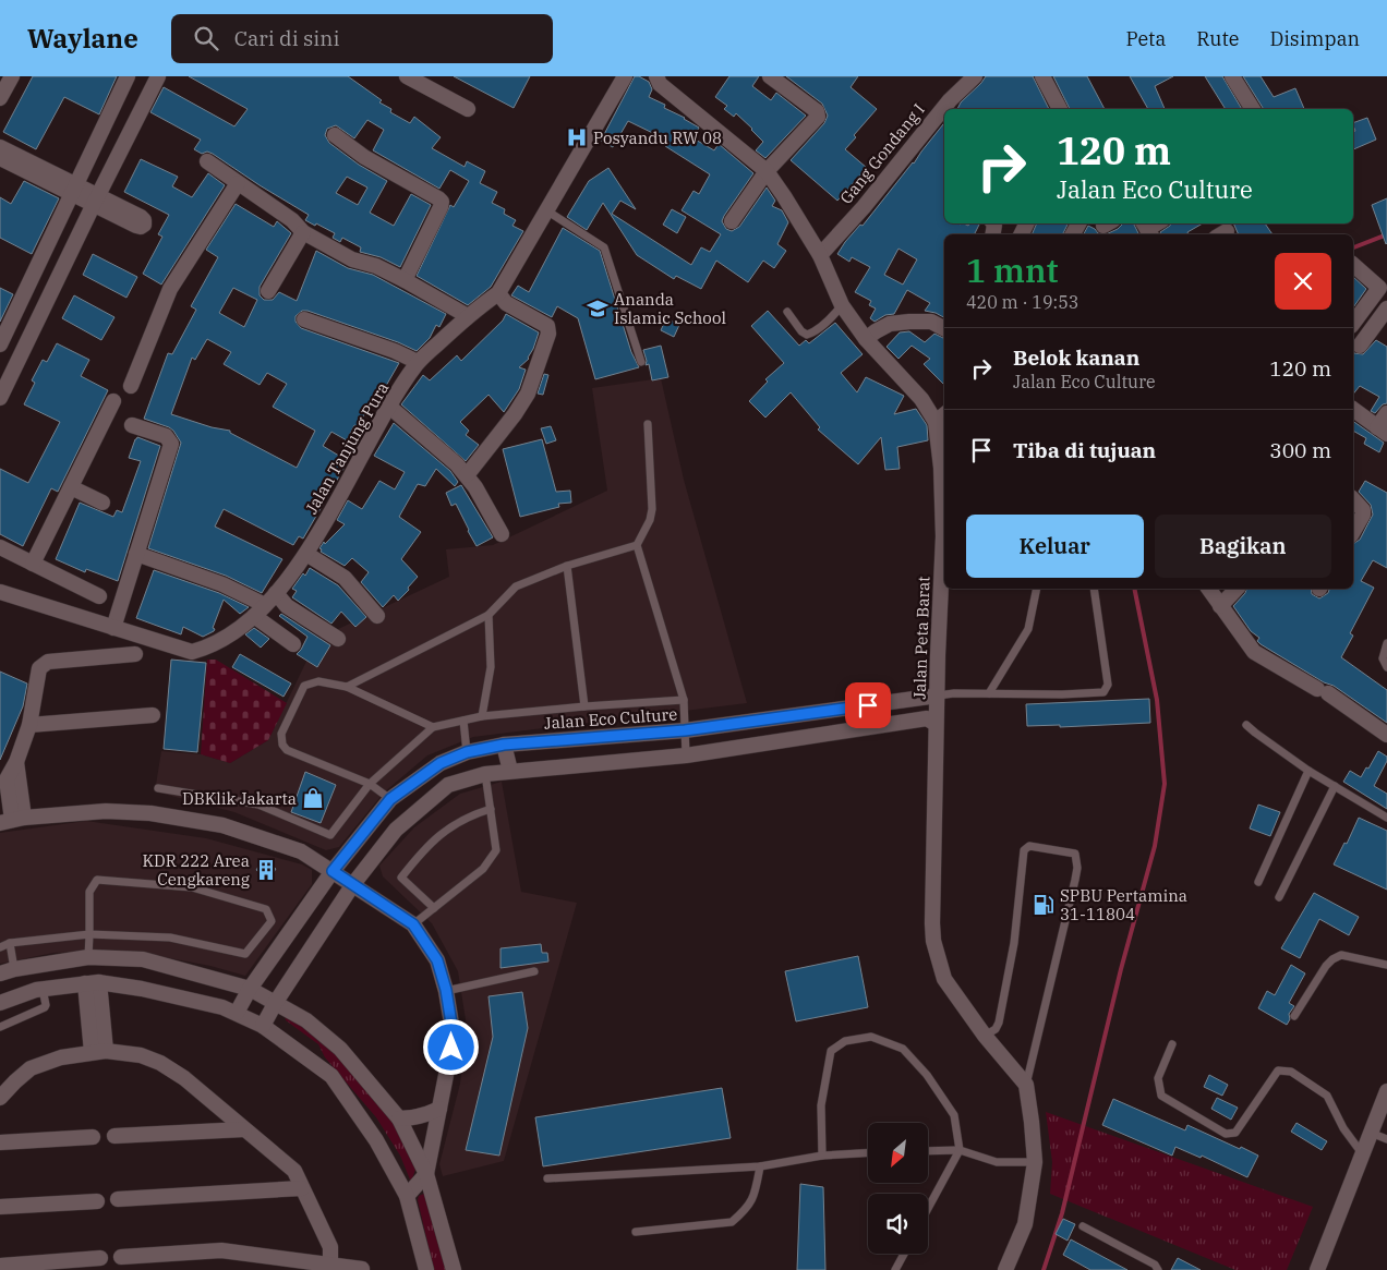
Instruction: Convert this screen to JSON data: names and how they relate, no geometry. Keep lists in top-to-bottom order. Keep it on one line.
{"streets":{"street":["Gang Gondang I","Jalan Tanjung Pura","Jalan Peta Barat","Jalan Eco Culture"]},"crossings":[["Gang Gondang I","Jalan Peta Barat"],["Jalan Peta Barat","Jalan Eco Culture"]],"places":{"hospital":["Posyandu RW 08"],"school or university":["Ananda Islamic School"],"shop":["DBKlik Jakarta"],"building":["KDR 222 Area Cengkareng"],"fuel station":["SPBU Pertamina 31-11804"]},"north":"bottom left","page":{"header":"Waylane","search":"Cari di sini","nav":["Peta","Rute","Disimpan"],"turn":["120 m","Jalan Eco Culture"],"heading":["1 mnt","420 m · 19:53"],"list":[{"name":"Belok kanan","note":"Jalan Eco Culture","value":"120 m"},{"name":"Tiba di tujuan","value":"300 m"}],"buttons":["Keluar","Bagikan"]}}
